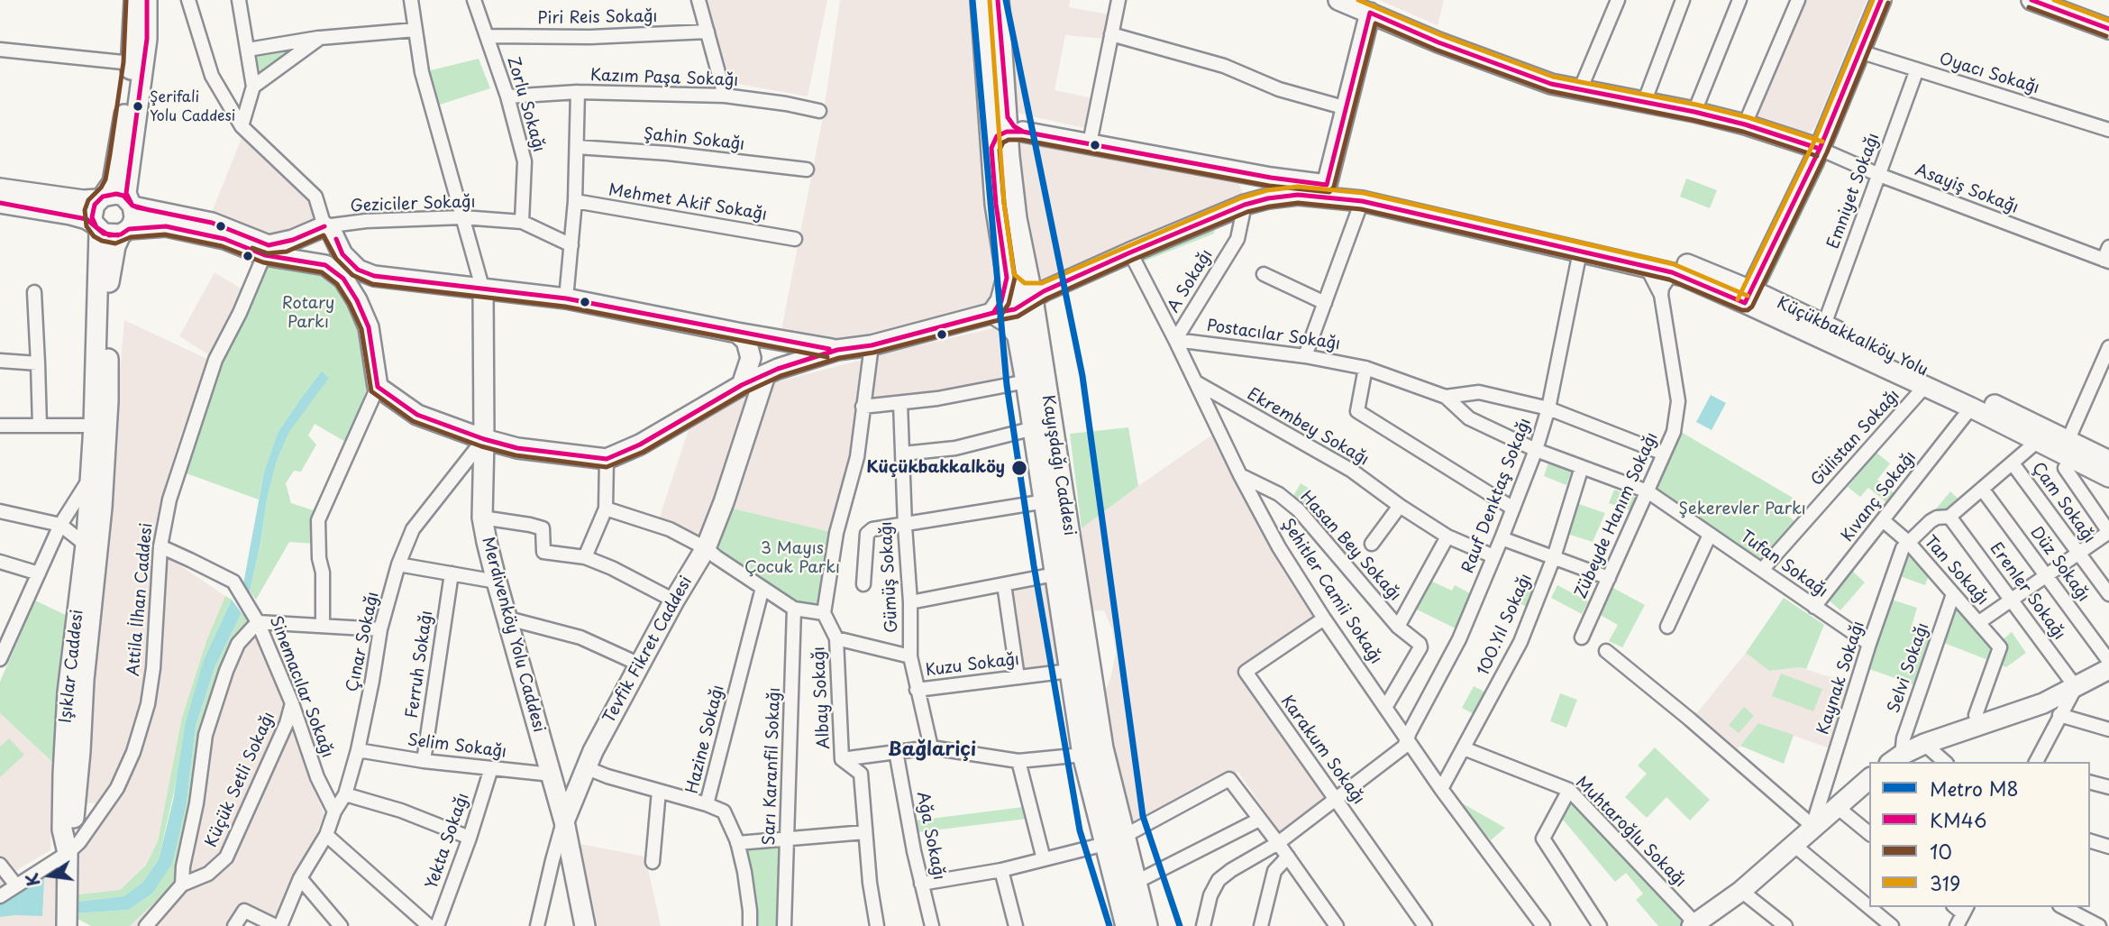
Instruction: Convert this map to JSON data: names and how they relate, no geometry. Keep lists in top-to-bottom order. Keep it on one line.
{"streets":{"main road":["Küçükbakkalköy Yolu","Kayışdağı Caddesi","Merdivenköy Yolu Caddesi","Tevfik Fikret Caddesi","Işıklar Caddesi"],"street":["Piri Reis Sokağı","Oyacı Sokağı","Kazım Paşa Sokağı","Zorlu Sokağı","Şahin Sokağı","Asayiş Sokağı","Emniyet Sokağı","Mehmet Akif Sokağı","Geziciler Sokağı","A Sokağı","Postacılar Sokağı","Ekrembey Sokağı","Gülistan Sokağı","Rauf Denktaş Sokağı","Kıvanç Sokağı","Çam Sokağı","Zübeyde Hanım Sokağı","Hasan Bey Sokağı","Tufan Sokağı","Düz Sokağı","Tan Sokağı","Gümüş Sokağı","Şehitler Camii Sokağı","Erenler Sokağı","Attila İlhan Caddesi","100.Yıl Sokağı","Çınar Sokağı","Ferruh Sokağı","Kuzu Sokağı","Selvi Sokağı","Kaynak Sokağı","Sinemacılar Sokağı","Albay Sokağı","Hazine Sokağı","Selim Sokağı","Karakum Sokağı","Sarı Karanfil Sokağı","Küçük Setli Sokağı","Muhtaroğlu Sokağı","Ağa Sokağı","Yekta Sokağı"]},"crossings":[["Piri Reis Sokağı","Zorlu Sokağı"],["Oyacı Sokağı","Emniyet Sokağı"],["Kazım Paşa Sokağı","Zorlu Sokağı"],["Zorlu Sokağı","Geziciler Sokağı"],["Asayiş Sokağı","Emniyet Sokağı"],["Emniyet Sokağı","Küçükbakkalköy Yolu"],["Geziciler Sokağı","Merdivenköy Yolu Caddesi"],["A Sokağı","Postacılar Sokağı"],["A Sokağı","Şehitler Camii Sokağı"],["Postacılar Sokağı","Rauf Denktaş Sokağı"],["Postacılar Sokağı","Zübeyde Hanım Sokağı"],["Postacılar Sokağı","Tufan Sokağı"],["Postacılar Sokağı","Şehitler Camii Sokağı"],["Küçükbakkalköy Yolu","Gülistan Sokağı"],["Küçükbakkalköy Yolu","Kayışdağı Caddesi"],["Küçükbakkalköy Yolu","Kıvanç Sokağı"],["Ekrembey Sokağı","Rauf Denktaş Sokağı"],["Ekrembey Sokağı","Hasan Bey Sokağı"],["Ekrembey Sokağı","Şehitler Camii Sokağı"],["Gülistan Sokağı","Tufan Sokağı"],["Kayışdağı Caddesi","Kuzu Sokağı"],["Rauf Denktaş Sokağı","Tufan Sokağı"],["Rauf Denktaş Sokağı","Şehitler Camii Sokağı"],["Kıvanç Sokağı","Tufan Sokağı"],["Kıvanç Sokağı","Tan Sokağı"],["Zübeyde Hanım Sokağı","Tufan Sokağı"],["Hasan Bey Sokağı","Şehitler Camii Sokağı"],["Tufan Sokağı","100.Yıl Sokağı"],["Tufan Sokağı","Kaynak Sokağı"],["Tan Sokağı","Selvi Sokağı"],["Tan Sokağı","Kaynak Sokağı"],["Gümüş Sokağı","Kuzu Sokağı"],["Şehitler Camii Sokağı","100.Yıl Sokağı"],["Şehitler Camii Sokağı","Karakum Sokağı"],["Attila İlhan Caddesi","Işıklar Caddesi"],["Attila İlhan Caddesi","Sinemacılar Sokağı"],["100.Yıl Sokağı","Muhtaroğlu Sokağı"],["Merdivenköy Yolu Caddesi","Çınar Sokağı"],["Merdivenköy Yolu Caddesi","Tevfik Fikret Caddesi"],["Merdivenköy Yolu Caddesi","Selim Sokağı"],["Çınar Sokağı","Sinemacılar Sokağı"],["Çınar Sokağı","Selim Sokağı"],["Ferruh Sokağı","Selim Sokağı"],["Sinemacılar Sokağı","Küçük Setli Sokağı"],["Selim Sokağı","Yekta Sokağı"]],"districts":["Bağlariçi"],"parks":["Rotary Parkı","Şekerevler Parkı","3 Mayıs Çocuk Parkı"],"places":["Şerifali Yolu Caddesi","Küçükbakkalköy"],"lines":["metro line M8","transit line KM46","transit line 10","transit line 319"],"legend":["Metro M8","KM46","10","319"],"north":"left"}
